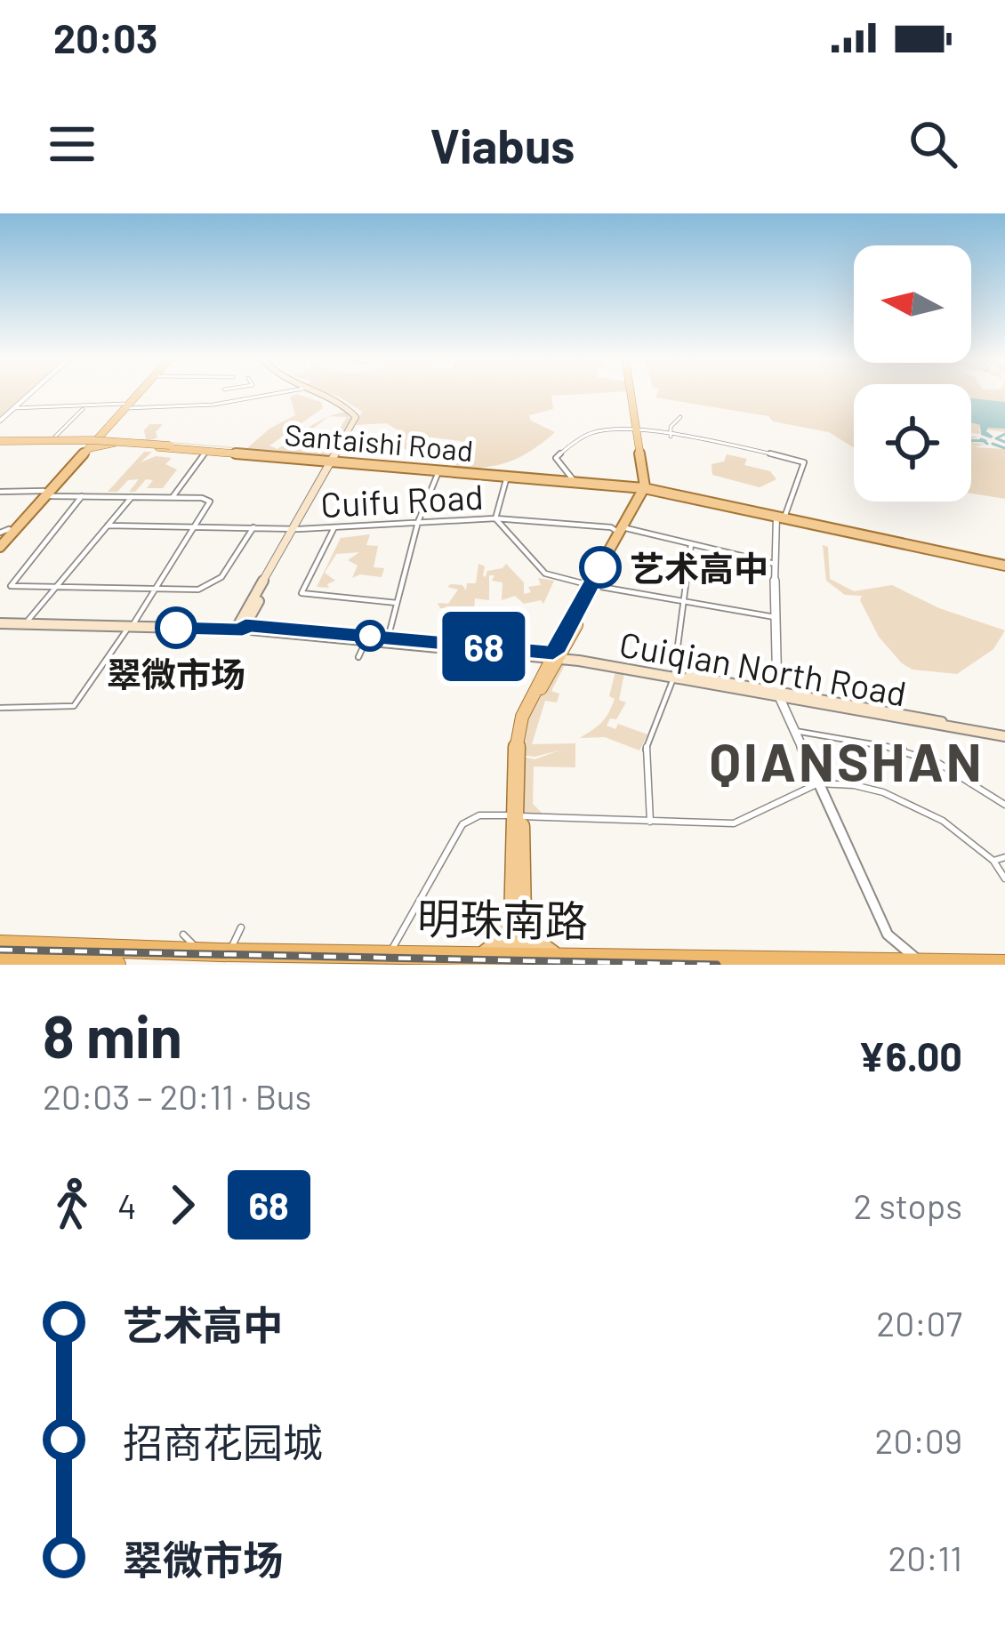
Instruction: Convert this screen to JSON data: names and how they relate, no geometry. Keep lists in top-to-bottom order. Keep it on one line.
{"streets":{"highway":["明珠南路"],"main road":["Santaishi Road","Cuiqian North Road"],"street":["Cuifu Road"]},"districts":["QIANSHAN"],"places":["艺术高中","翠微市场"],"lines":["bus line 68"],"north":"left","page":{"status":"20:03","header":"Viabus","on_map":"68","heading":["8 min","20:03 – 20:11 · Bus","¥6.00"],"legs":["4","68","2 stops"],"list":[{"name":"艺术高中","value":"20:07"},{"name":"招商花园城","value":"20:09"},{"name":"翠微市场","value":"20:11"}]}}
